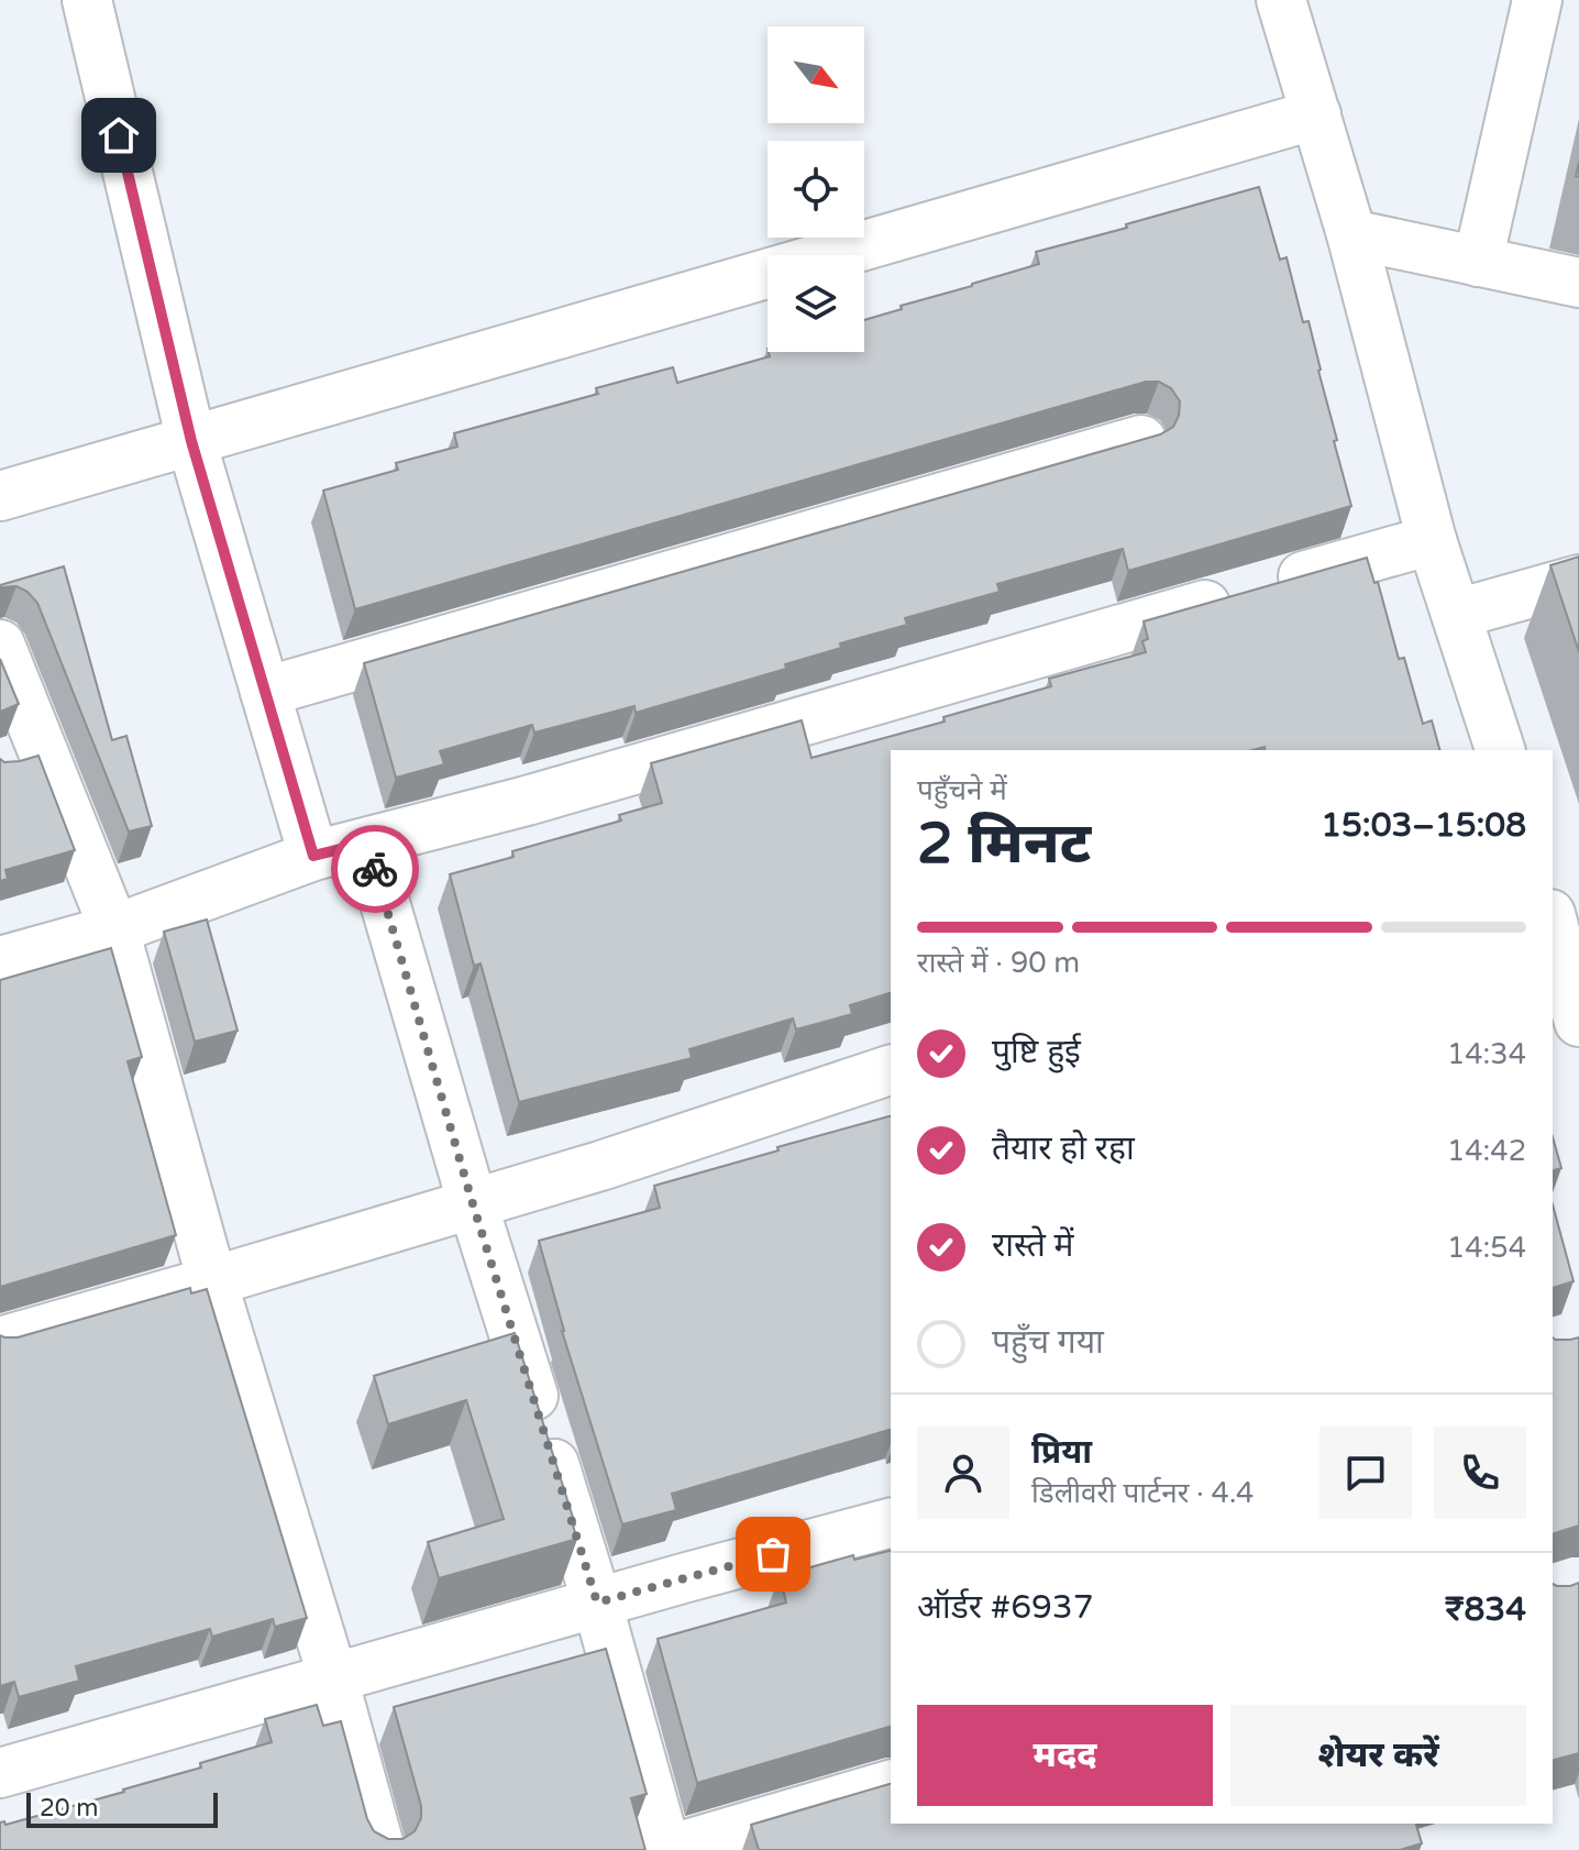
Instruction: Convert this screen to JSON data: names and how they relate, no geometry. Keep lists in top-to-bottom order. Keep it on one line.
{"scale_bar":"20 m","north":"bottom right","page":{"heading":["2 मिनट","पहुँचने में","15:03–15:08"],"panel":["प्रिया","डिलीवरी पार्टनर · 4.4","ऑर्डर #6937","₹834"],"bar":"रास्ते में · 90 m","list":[["पुष्टि हुई","14:34"],["तैयार हो रहा","14:42"],["रास्ते में","14:54"],"पहुँच गया"],"buttons":["मदद","शेयर करें"],"scale":"20 m"}}
